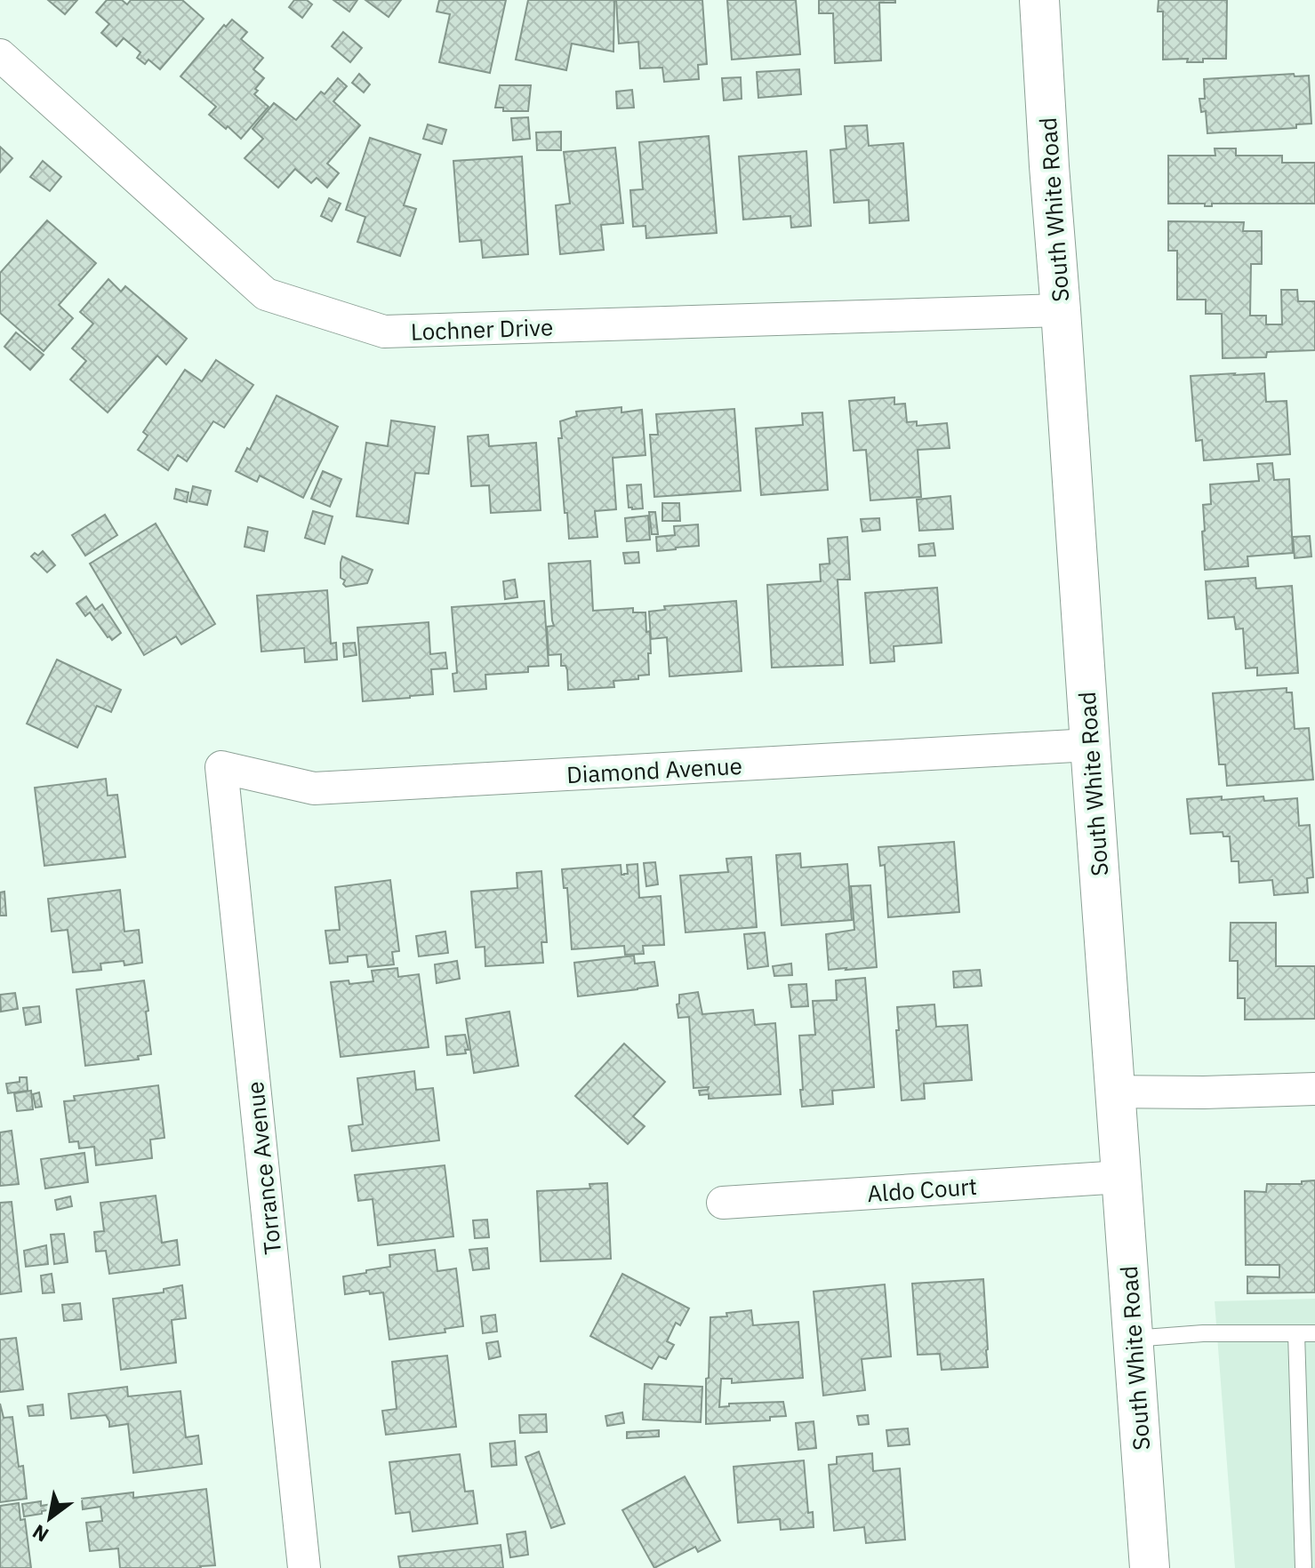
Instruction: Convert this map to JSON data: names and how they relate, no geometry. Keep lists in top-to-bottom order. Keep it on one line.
{"streets":{"main road":["South White Road"],"street":["Lochner Drive","Diamond Avenue","Torrance Avenue","Aldo Court"]},"crossings":[["South White Road","Lochner Drive"],["South White Road","Diamond Avenue"],["South White Road","Aldo Court"],["Diamond Avenue","Torrance Avenue"]],"north":"bottom left"}
